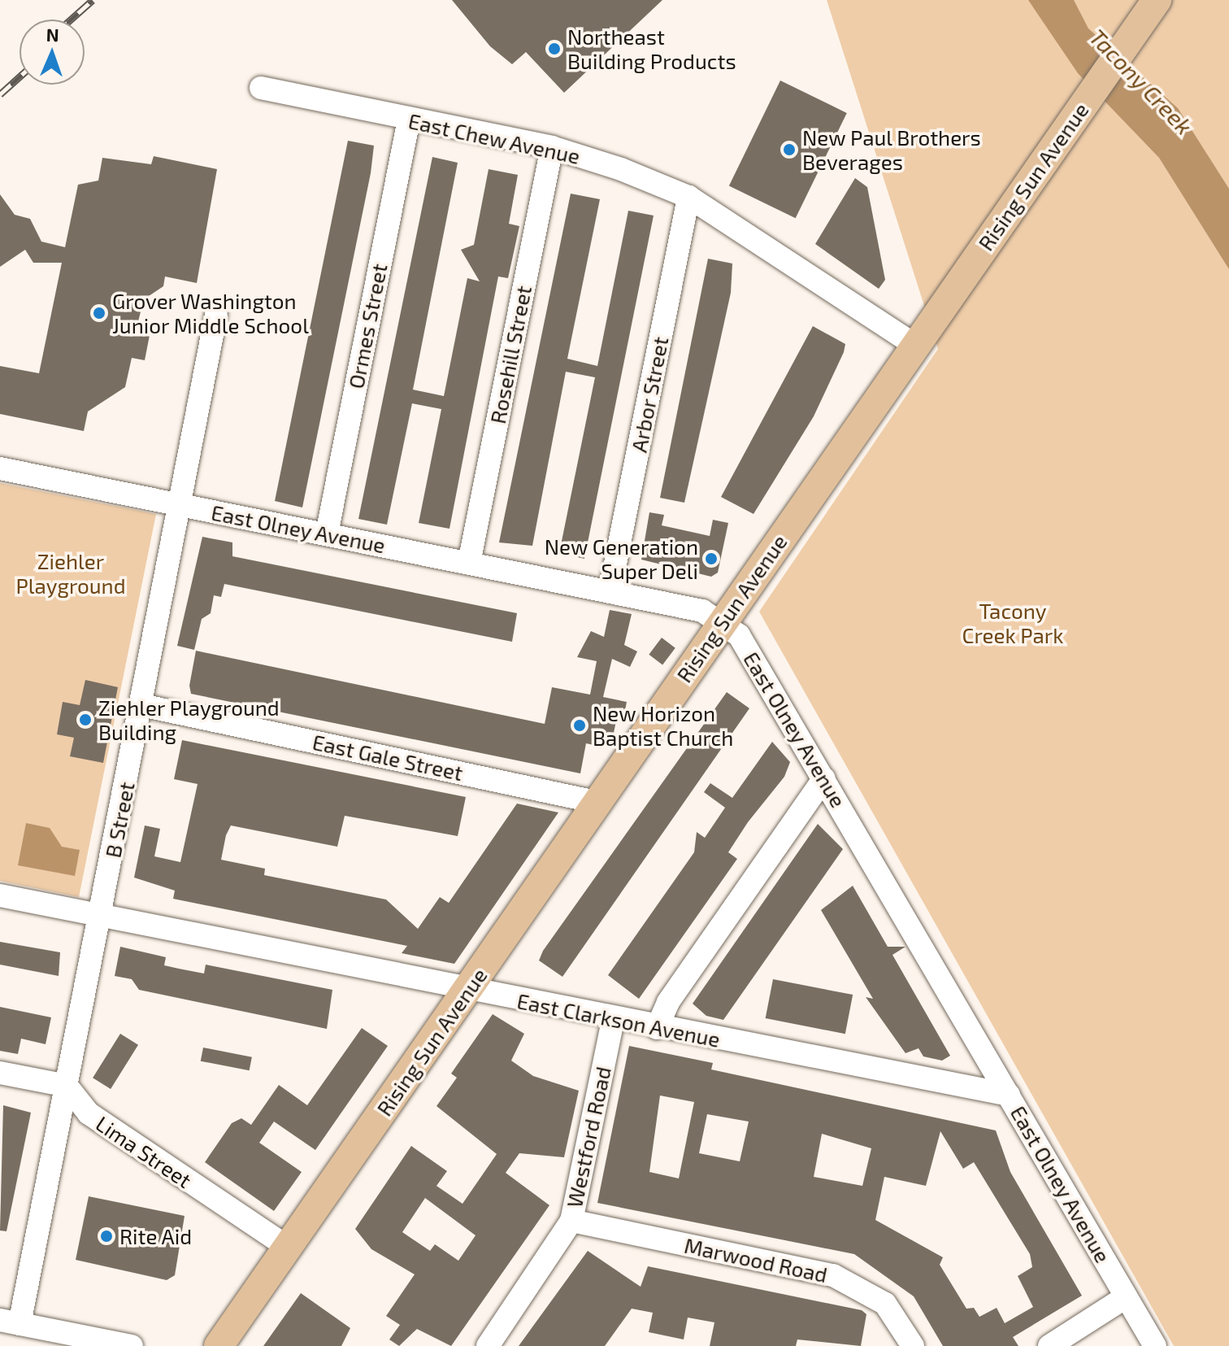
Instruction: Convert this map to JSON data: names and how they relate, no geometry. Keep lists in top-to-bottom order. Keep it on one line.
{"streets":{"main road":["Rising Sun Avenue"],"street":["East Chew Avenue","Ormes Street","Rosehill Street","Arbor Street","East Olney Avenue","East Gale Street","B Street","East Clarkson Avenue","Westford Road","Lima Street","Marwood Road"]},"crossings":[["East Chew Avenue","Rising Sun Avenue"],["East Chew Avenue","Ormes Street"],["East Chew Avenue","Rosehill Street"],["East Chew Avenue","Arbor Street"],["Rising Sun Avenue","East Olney Avenue"],["Rising Sun Avenue","East Gale Street"],["Rising Sun Avenue","East Clarkson Avenue"],["Rising Sun Avenue","Lima Street"],["Ormes Street","East Olney Avenue"],["Rosehill Street","East Olney Avenue"],["Arbor Street","East Olney Avenue"],["East Olney Avenue","B Street"],["East Olney Avenue","East Clarkson Avenue"],["East Gale Street","B Street"],["B Street","East Clarkson Avenue"],["B Street","Lima Street"],["East Clarkson Avenue","Westford Road"],["Westford Road","Marwood Road"]],"water":["Tacony Creek"],"parks":["Ziehler Playground","Tacony Creek Park"],"places":["Northeast Building Products","New Paul Brothers Beverages","Grover Washington Junior Middle School","New Generation Super Deli","Ziehler Playground Building","New Horizon Baptist Church","Rite Aid"],"north":"top"}
